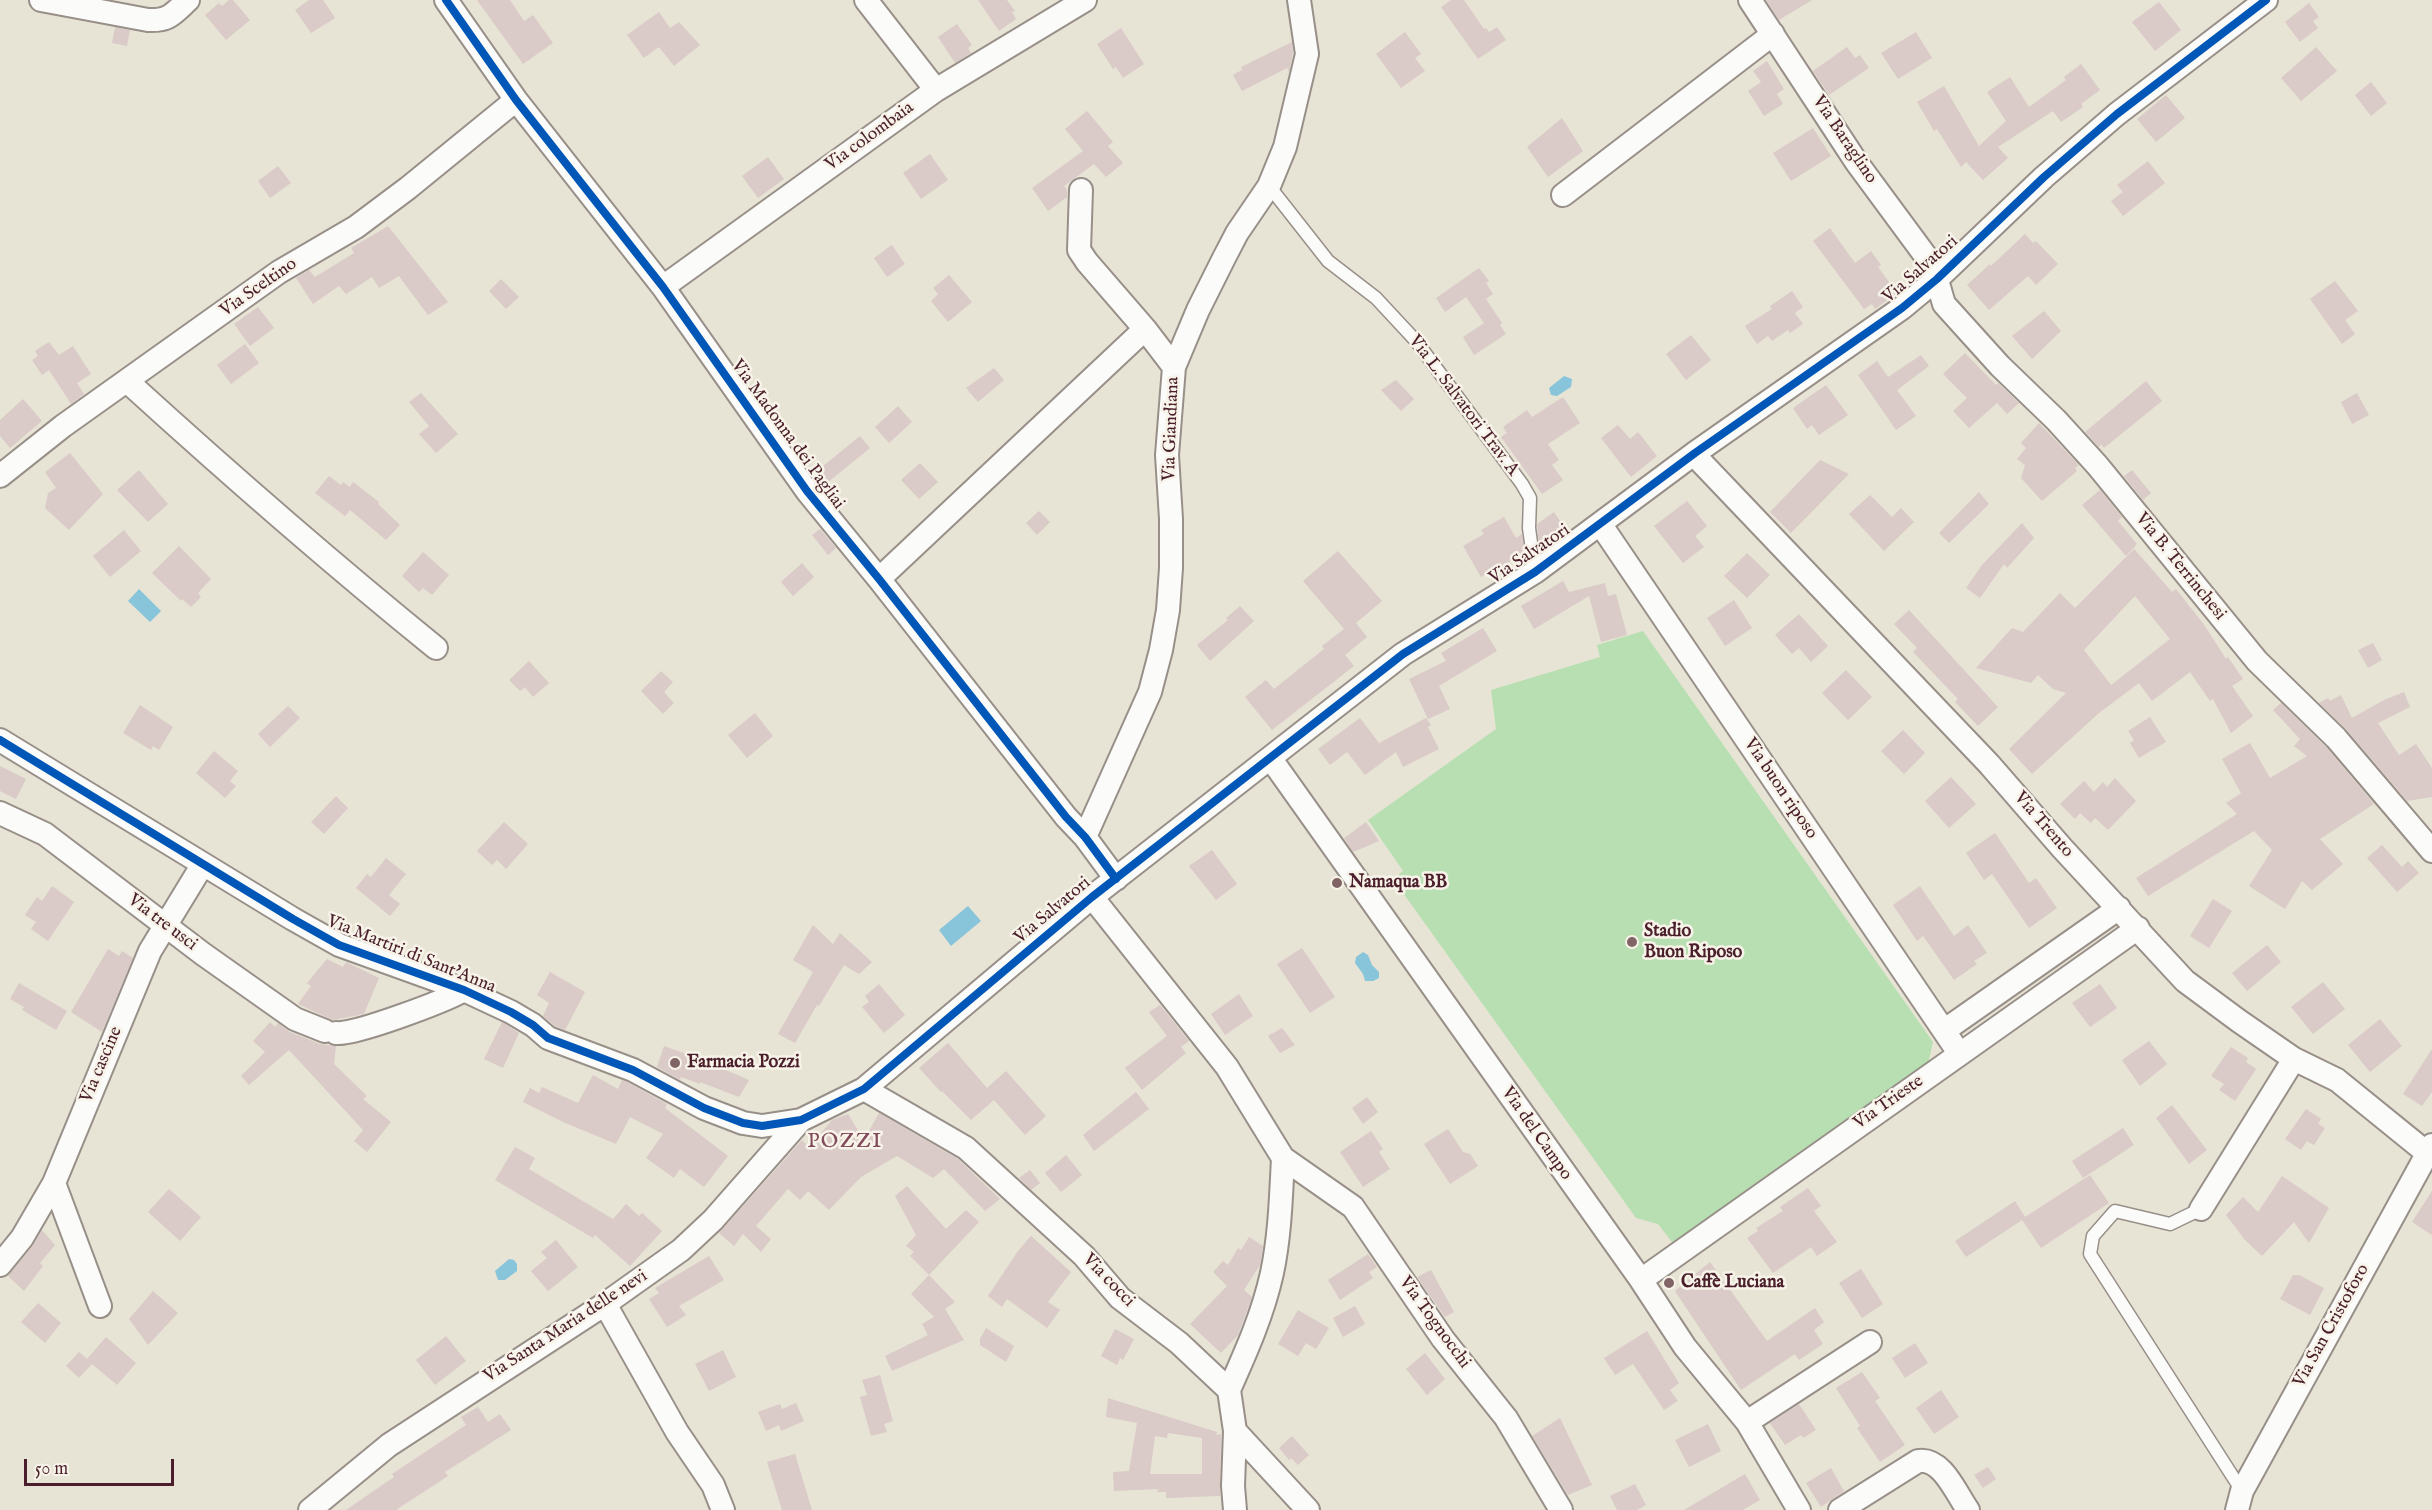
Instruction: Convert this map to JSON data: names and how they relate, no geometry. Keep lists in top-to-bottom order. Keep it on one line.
{"streets":{"street":["Via colombaia","Via Baraglino","Via Salvatori","Via Sceltino","Via Giandiana","Via Madonna dei Pagliai","Via B. Terrinchesi","Via buon riposo","Via Trento","Via tre usci","Via Martiri di Sant'Anna","Via cascine","Via Trieste","Via del Campo","Via cocci","Via Tognocchi","Via San Cristoforo","Via Santa Maria delle nevi"],"lane":["Via L. Salvatori Trav. A"]},"crossings":[["Via colombaia","Via Madonna dei Pagliai"],["Via Baraglino","Via Salvatori"],["Via Baraglino","Via B. Terrinchesi"],["Via Salvatori","Via L. Salvatori Trav. A"],["Via Salvatori","Via Madonna dei Pagliai"],["Via Salvatori","Via B. Terrinchesi"],["Via Salvatori","Via buon riposo"],["Via Salvatori","Via Trento"],["Via Salvatori","Via Martiri di Sant'Anna"],["Via Salvatori","Via del Campo"],["Via Salvatori","Via cocci"],["Via Salvatori","Via Tognocchi"],["Via Salvatori","Via Santa Maria delle nevi"],["Via Sceltino","Via Madonna dei Pagliai"],["Via L. Salvatori Trav. A","Via Giandiana"],["Via Giandiana","Via Madonna dei Pagliai"],["Via buon riposo","Via Trieste"],["Via Trento","Via Trieste"],["Via Trento","Via San Cristoforo"],["Via tre usci","Via Martiri di Sant'Anna"],["Via tre usci","Via cascine"],["Via Martiri di Sant'Anna","Via cascine"],["Via Martiri di Sant'Anna","Via Santa Maria delle nevi"],["Via Trieste","Via del Campo"]],"districts":["POZZI"],"places":["Namaqua BB","Stadio Buon Riposo","Farmacia Pozzi","Caffè Luciana"],"scale_bar":"50 m"}
